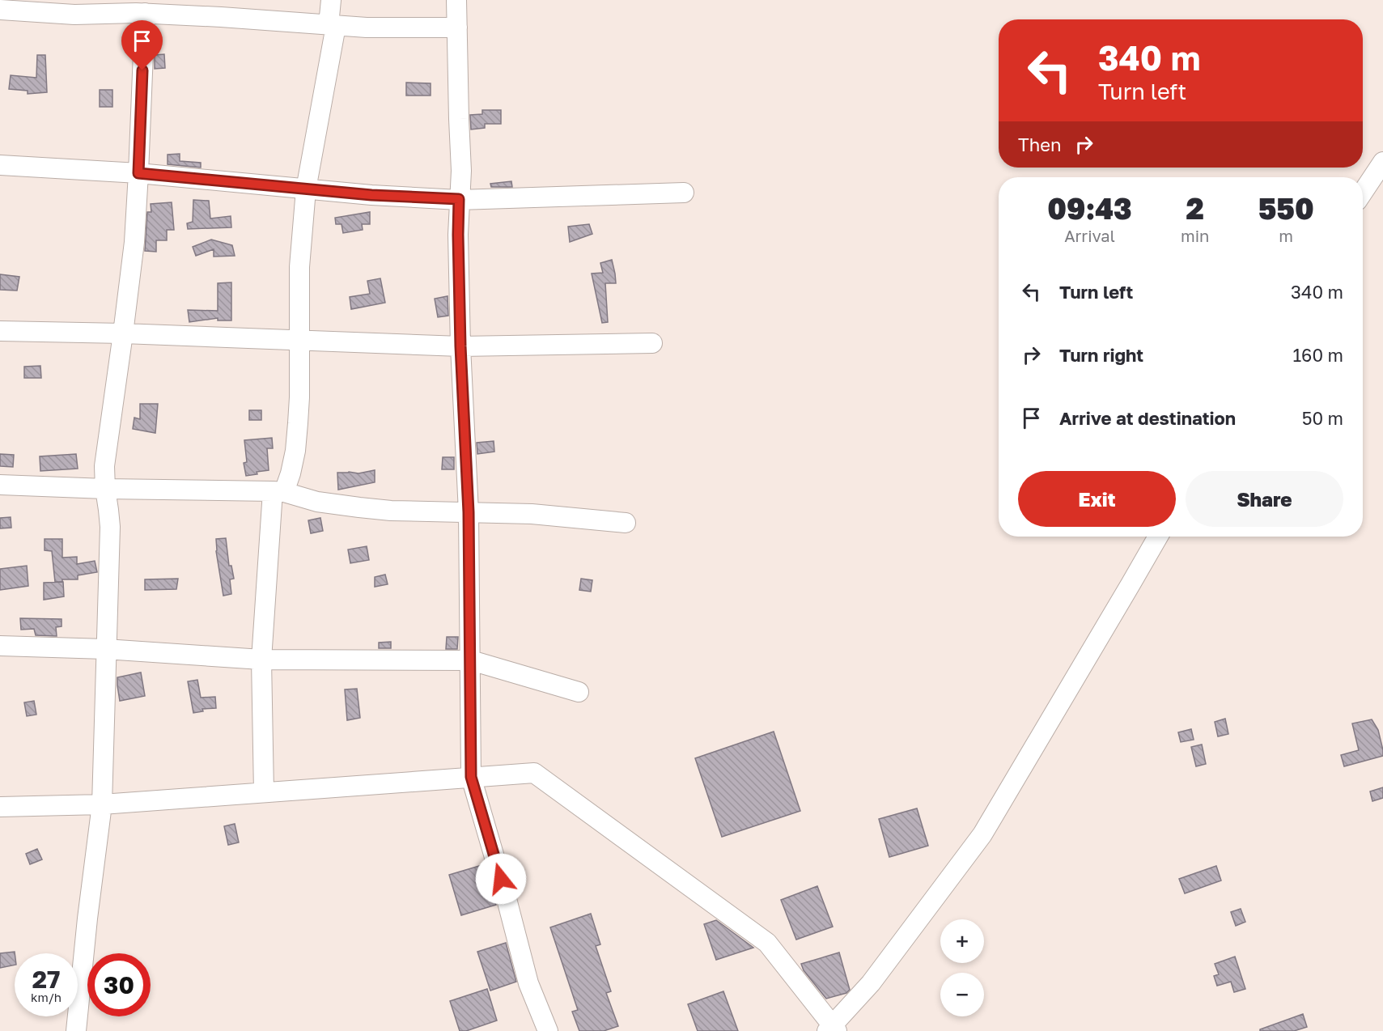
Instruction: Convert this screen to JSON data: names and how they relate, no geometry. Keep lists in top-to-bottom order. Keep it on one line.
{"page":{"turn":["340 m","Turn left"],"then":"Then","eta":["09:43","Arrival","2","min","550","m"],"list":[{"name":"Turn left","value":"340 m"},{"name":"Turn right","value":"160 m"},{"name":"Arrive at destination","value":"50 m"}],"buttons":["Exit","Share"],"map_buttons":["+","−"],"speed":"27 km/h","limit":"30"}}
